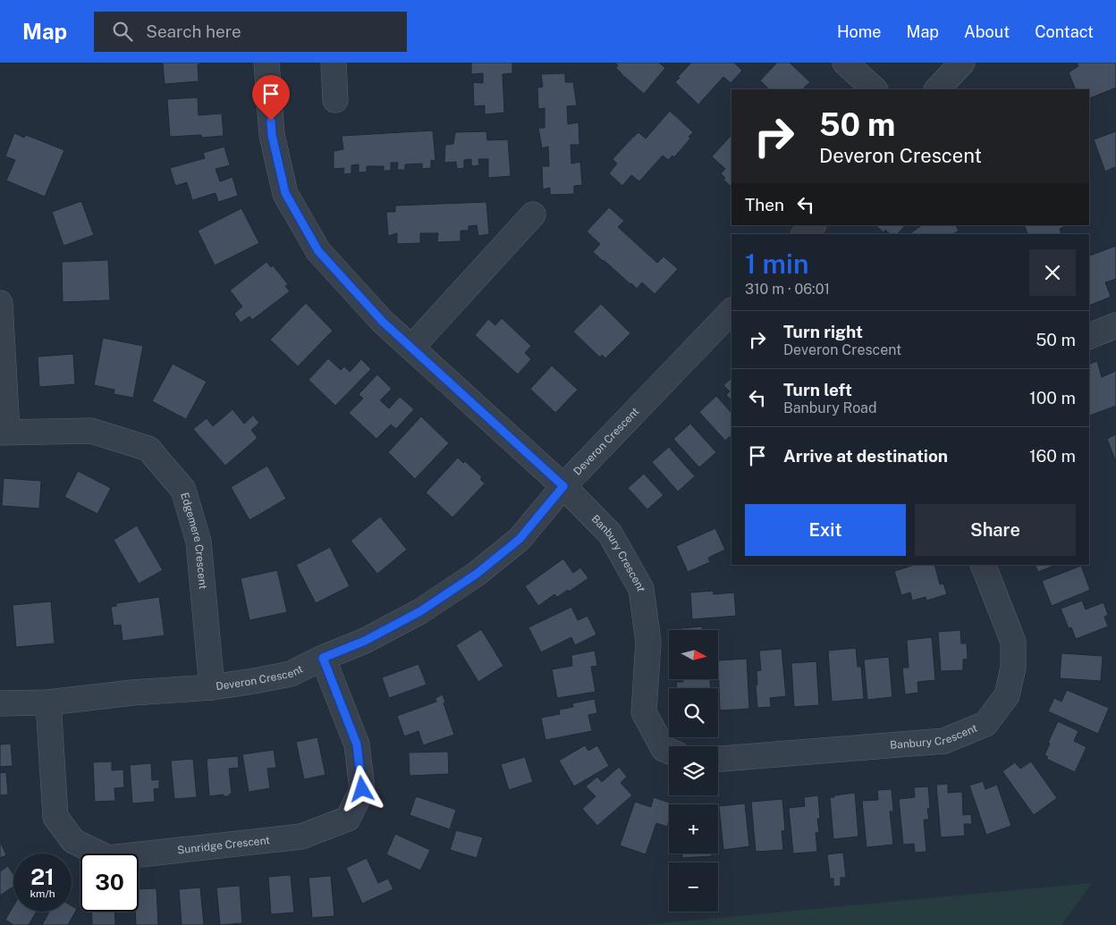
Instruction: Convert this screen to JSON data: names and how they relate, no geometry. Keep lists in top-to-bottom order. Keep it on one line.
{"streets":{"street":["Deveron Crescent","Edgemere Crescent","Banbury Crescent","Sunridge Crescent"]},"crossings":[["Deveron Crescent","Edgemere Crescent"],["Deveron Crescent","Banbury Crescent"],["Deveron Crescent","Sunridge Crescent"]],"north":"right","page":{"header":"Map","search":"Search here","nav":["Home","Map","About","Contact"],"turn":["50 m","Deveron Crescent"],"then":"Then","heading":["1 min","310 m · 06:01"],"list":[{"name":"Turn right","note":"Deveron Crescent","value":"50 m"},{"name":"Turn left","note":"Banbury Road","value":"100 m"},{"name":"Arrive at destination","value":"160 m"}],"buttons":["Exit","Share"],"map_buttons":["+","−"],"speed":"21 km/h","limit":"30"}}
